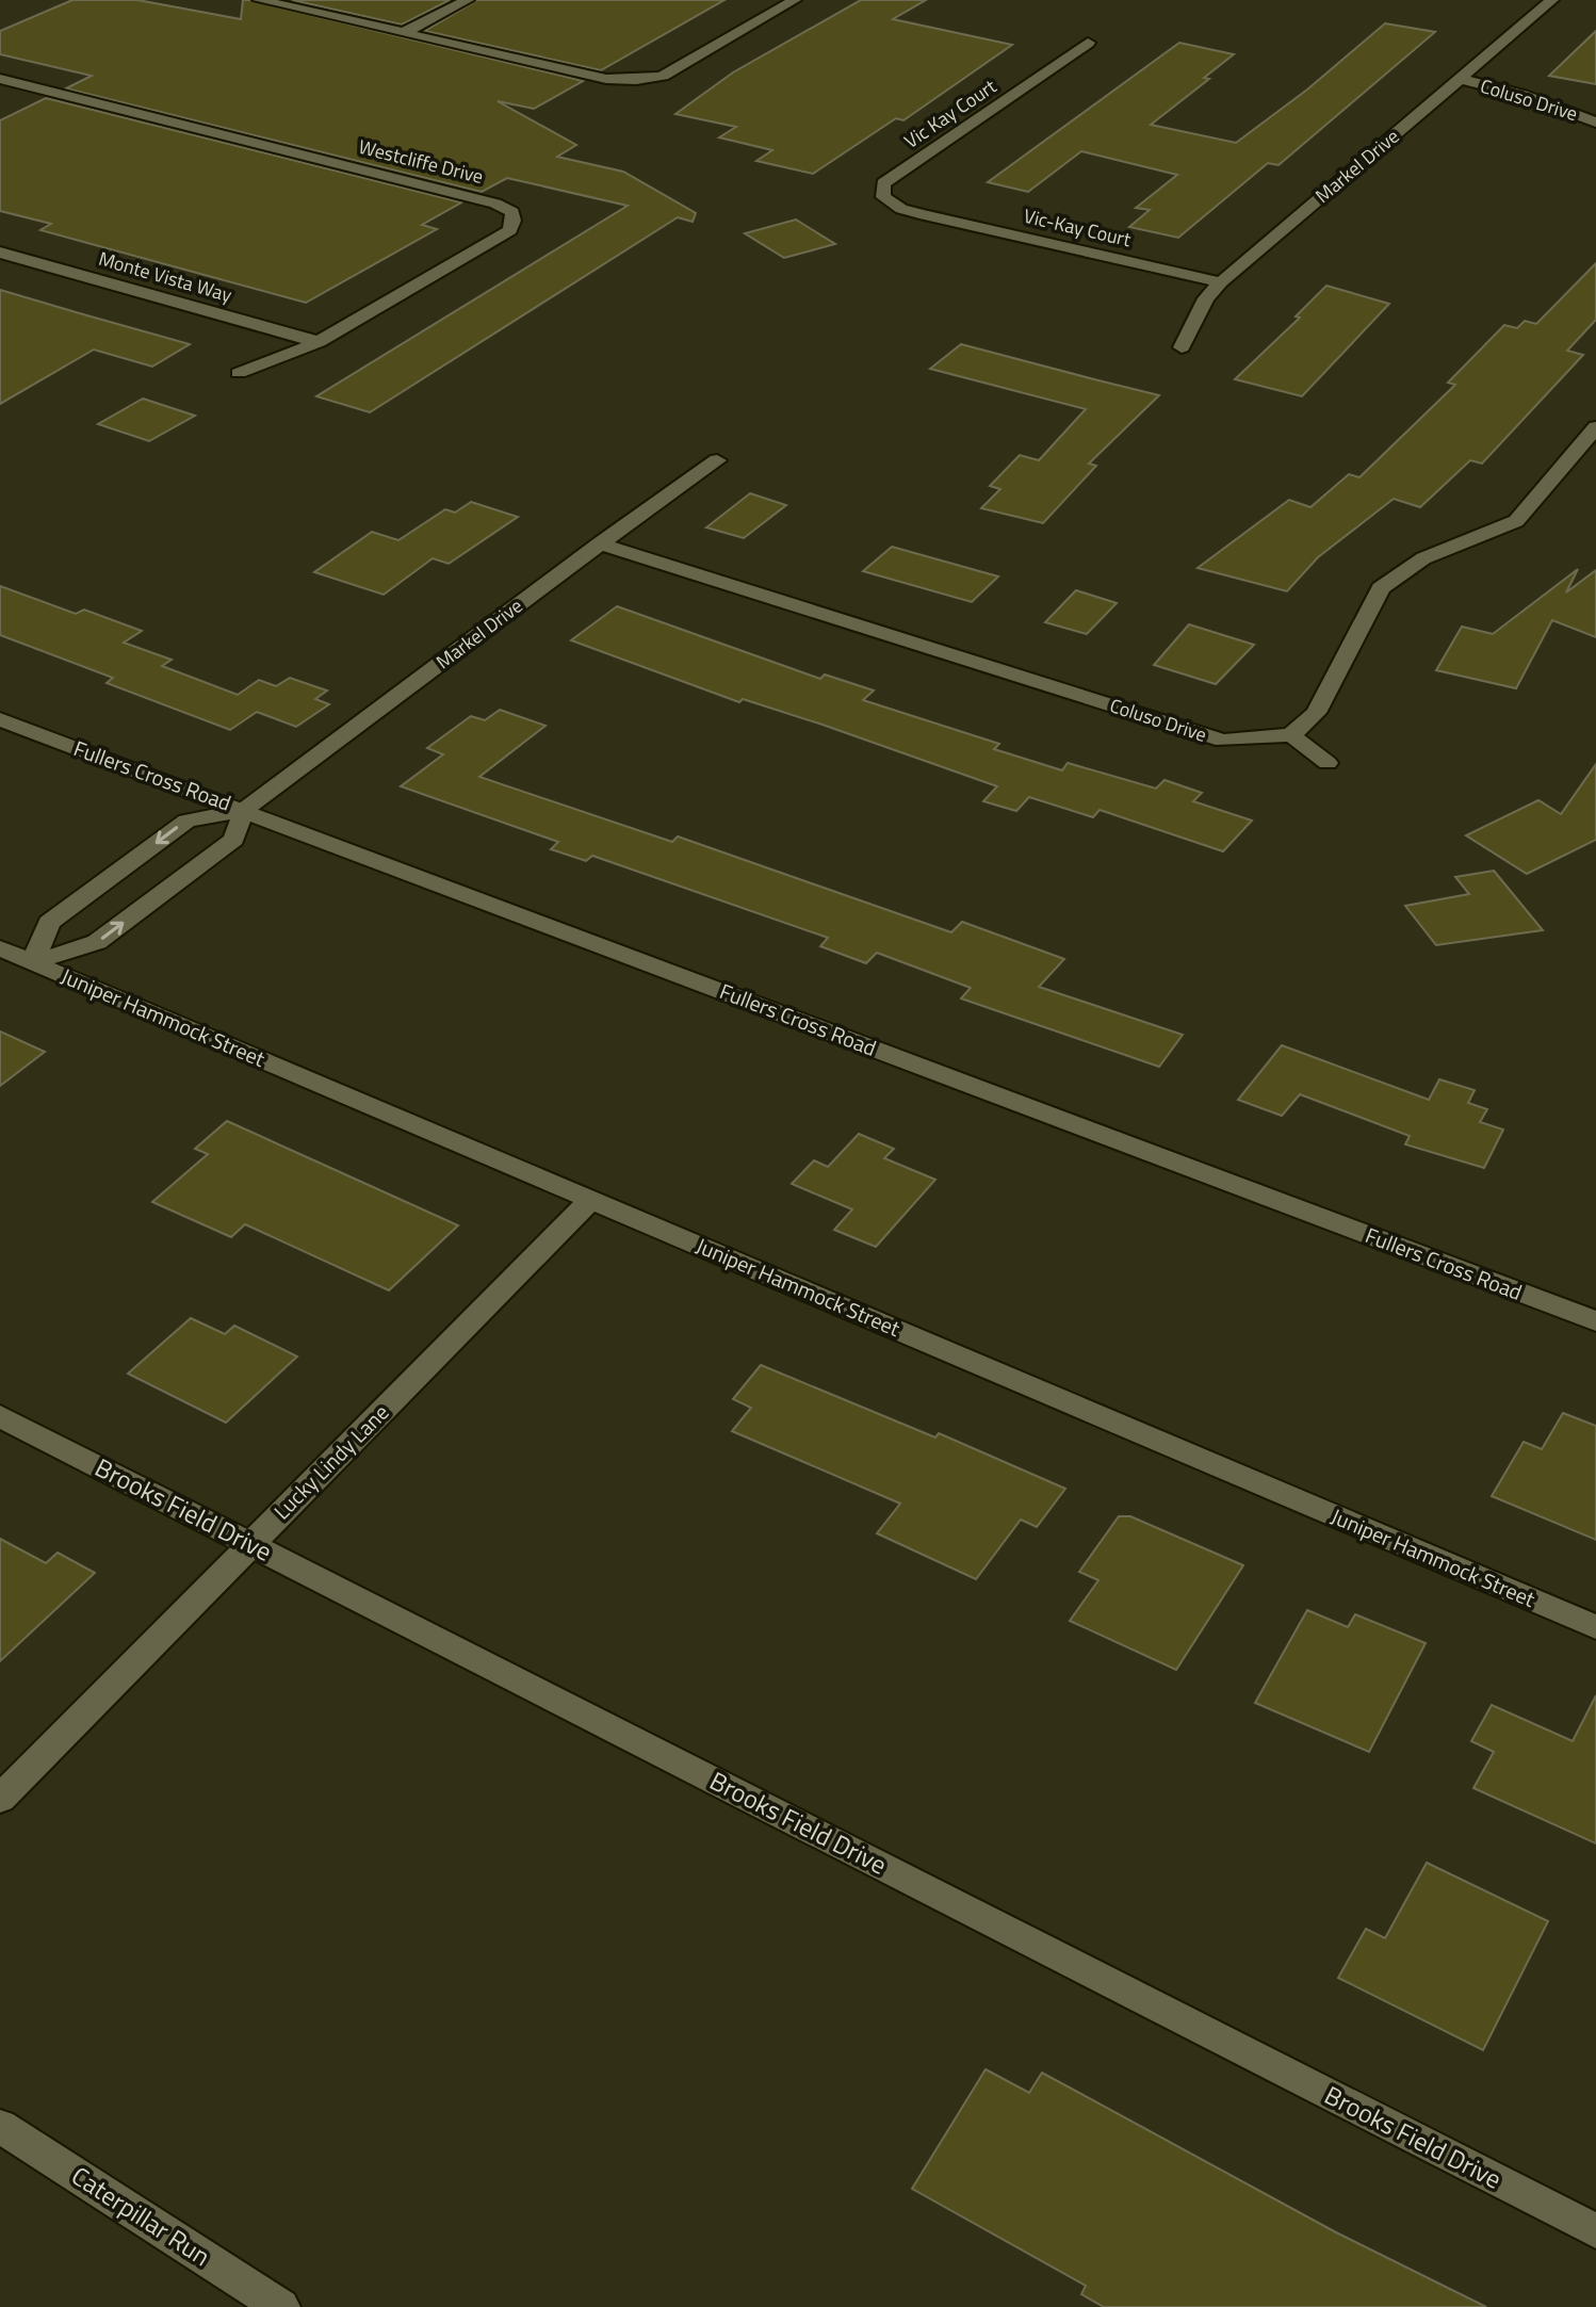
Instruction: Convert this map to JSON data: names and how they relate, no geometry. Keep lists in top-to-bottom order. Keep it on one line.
{"streets":{"street":["Coluso Drive","Vic Kay Court","Westcliffe Drive","Markel Drive","Vic-Kay Court","Monte Vista Way","Fullers Cross Road","Juniper Hammock Street","Lucky Lindy Lane","Brooks Field Drive","Caterpillar Run"]},"crossings":[["Coluso Drive","Markel Drive"],["Vic Kay Court","Vic-Kay Court"],["Westcliffe Drive","Monte Vista Way"],["Markel Drive","Vic-Kay Court"],["Markel Drive","Fullers Cross Road"],["Juniper Hammock Street","Lucky Lindy Lane"],["Lucky Lindy Lane","Brooks Field Drive"]]}
